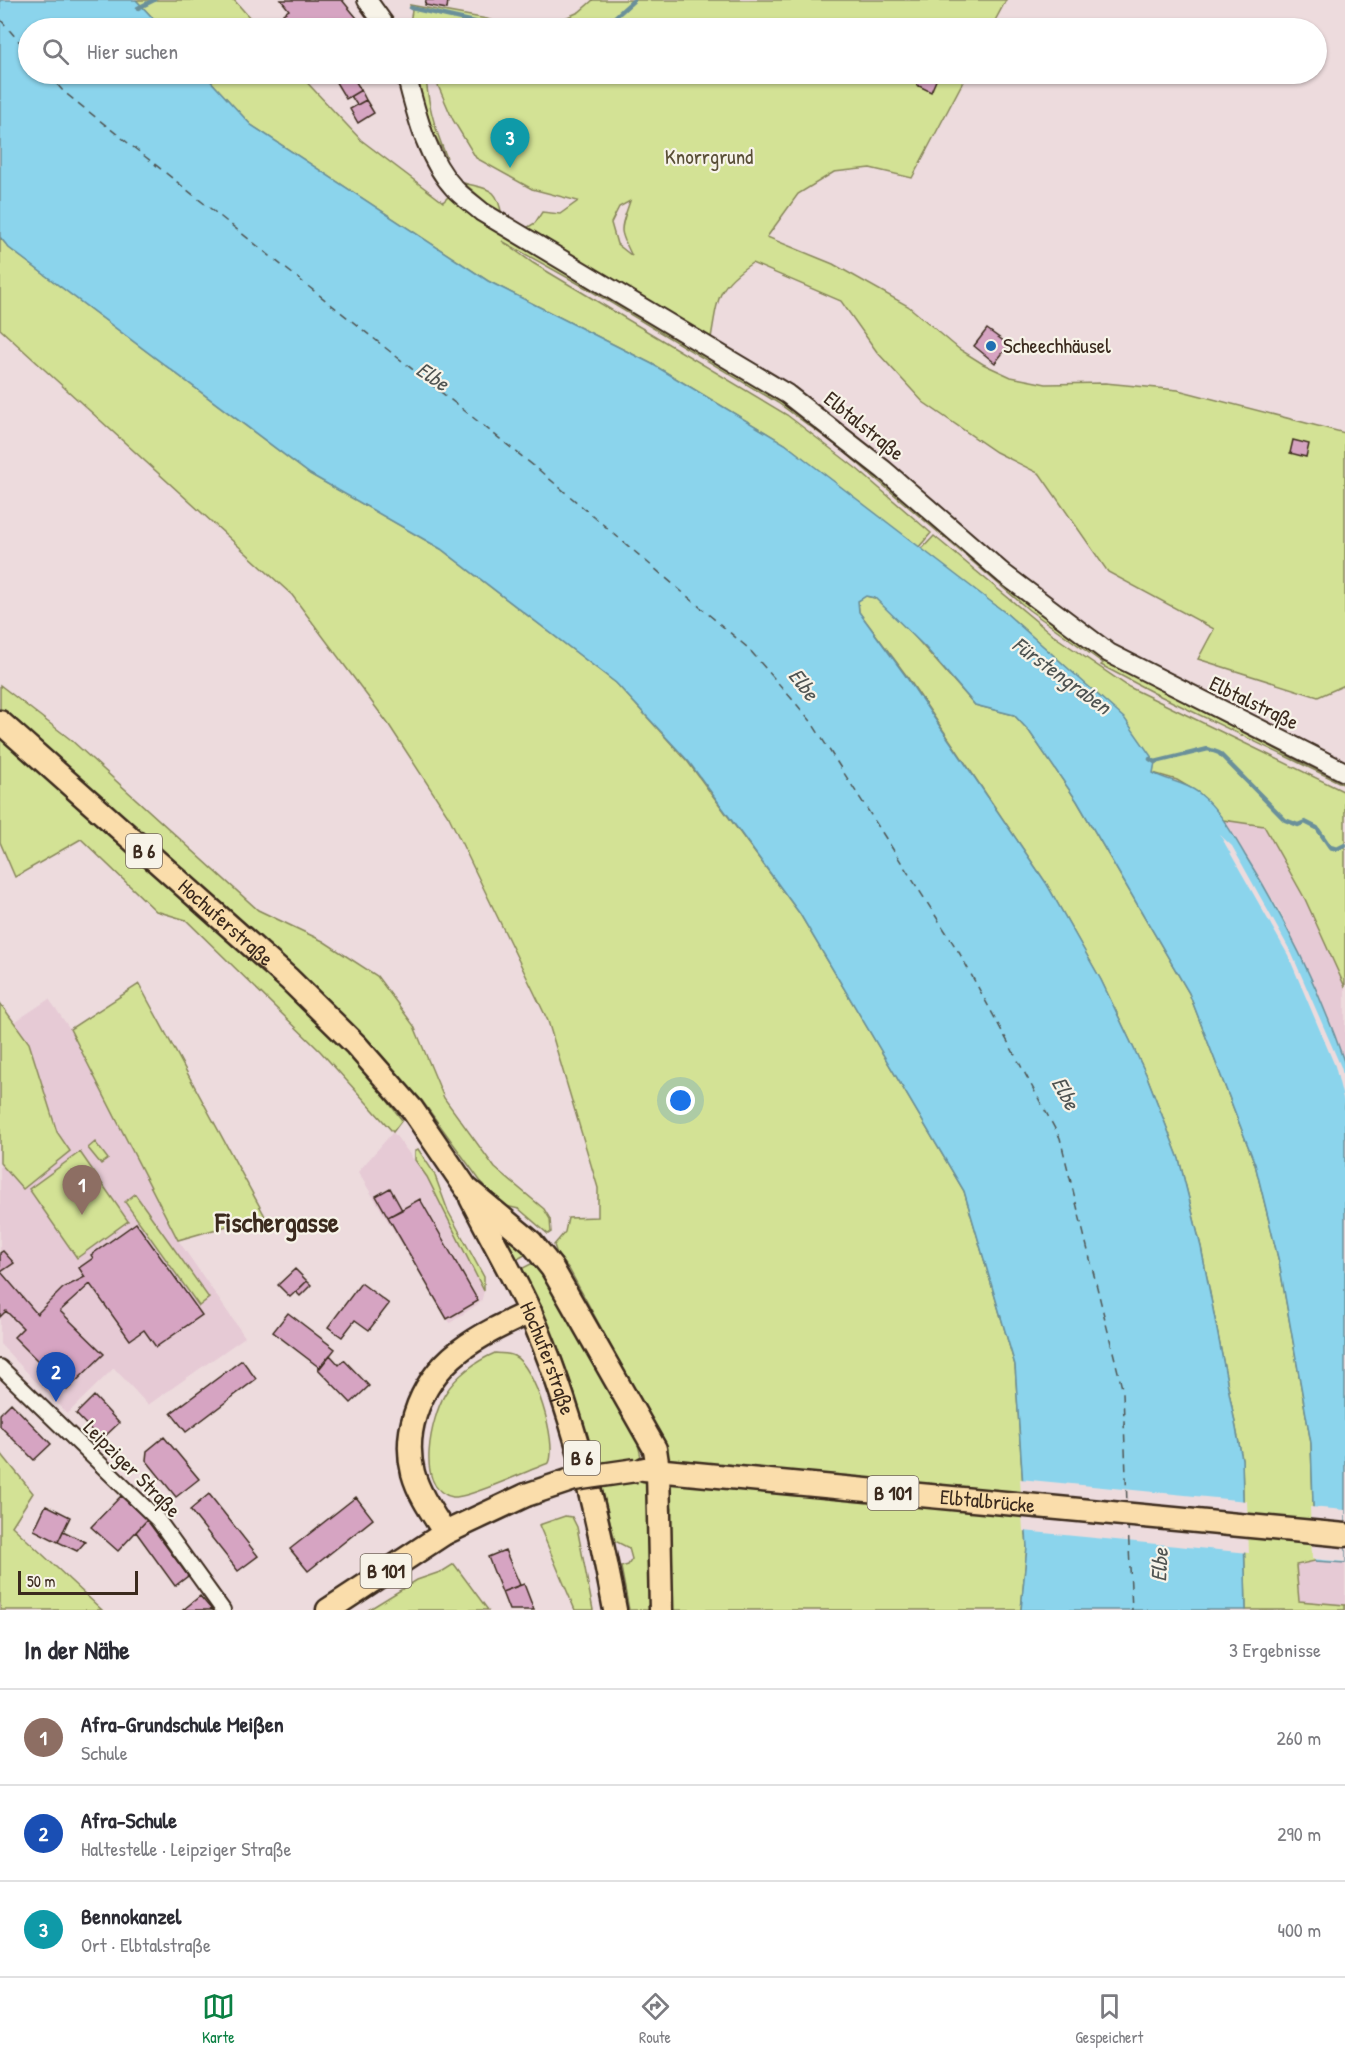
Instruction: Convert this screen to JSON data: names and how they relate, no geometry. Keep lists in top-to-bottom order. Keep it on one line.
{"streets":{"main road":["B 6","Hochuferstraße","B 101","Elbtalbrücke"],"street":["Elbtalstraße","Leipziger Straße"]},"crossings":[["B 101","Elbtalbrücke"]],"districts":["Fischergasse"],"water":["Elbe","Fürstengraben"],"parks":["Knorrgrund"],"places":["Scheechhäusel"],"scale_bar":"50 m","page":{"search":"Hier suchen","pins":["3","1","2"],"scale":"50 m","heading":["In der Nähe","3 Ergebnisse"],"list":[{"mark":"1","name":"Afra-Grundschule Meißen","note":"Schule","value":"260 m"},{"mark":"2","name":"Afra-Schule","note":"Haltestelle · Leipziger Straße","value":"290 m"},{"mark":"3","name":"Bennokanzel","note":"Ort · Elbtalstraße","value":"400 m"}],"nav":["Karte","Route","Gespeichert"]}}
